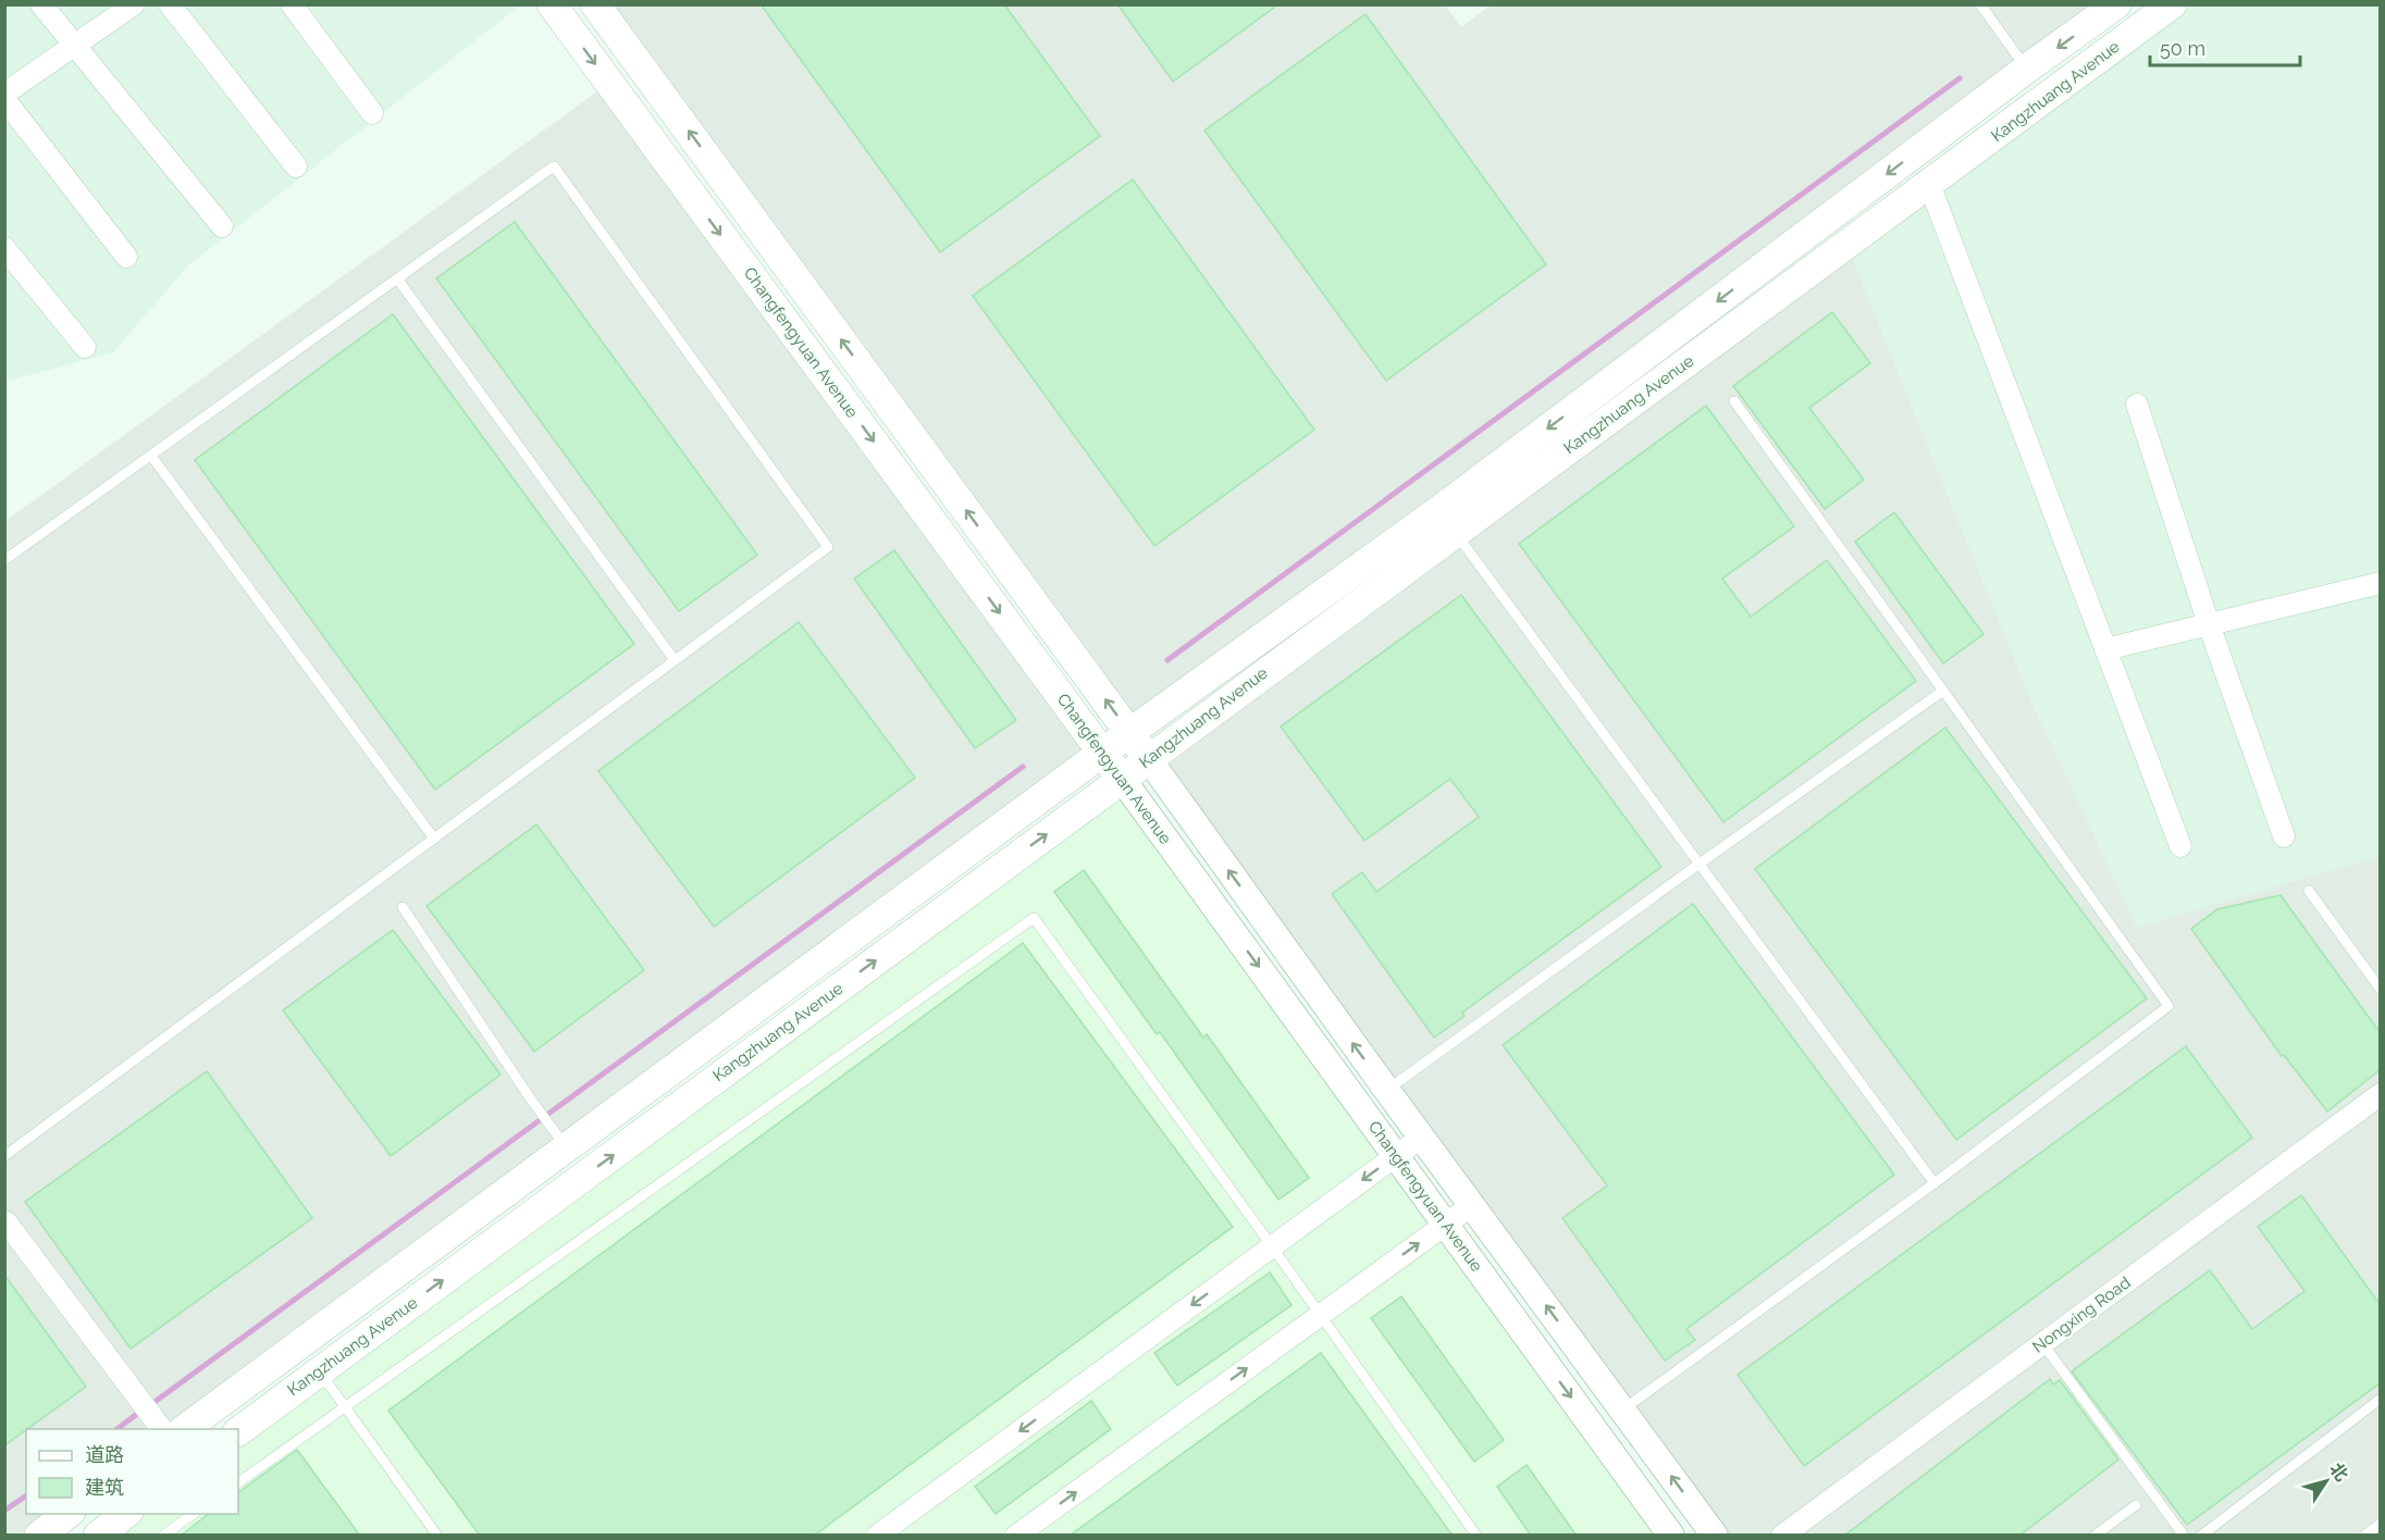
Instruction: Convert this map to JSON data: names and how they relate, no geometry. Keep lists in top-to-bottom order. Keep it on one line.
{"streets":{"main road":["Kangzhuang Avenue","Changfengyuan Avenue"],"street":["Nongxing Road"]},"crossings":[["Kangzhuang Avenue","Changfengyuan Avenue"]],"legend":["道路","建筑"],"scale_bar":"50 m","north":"top right"}
